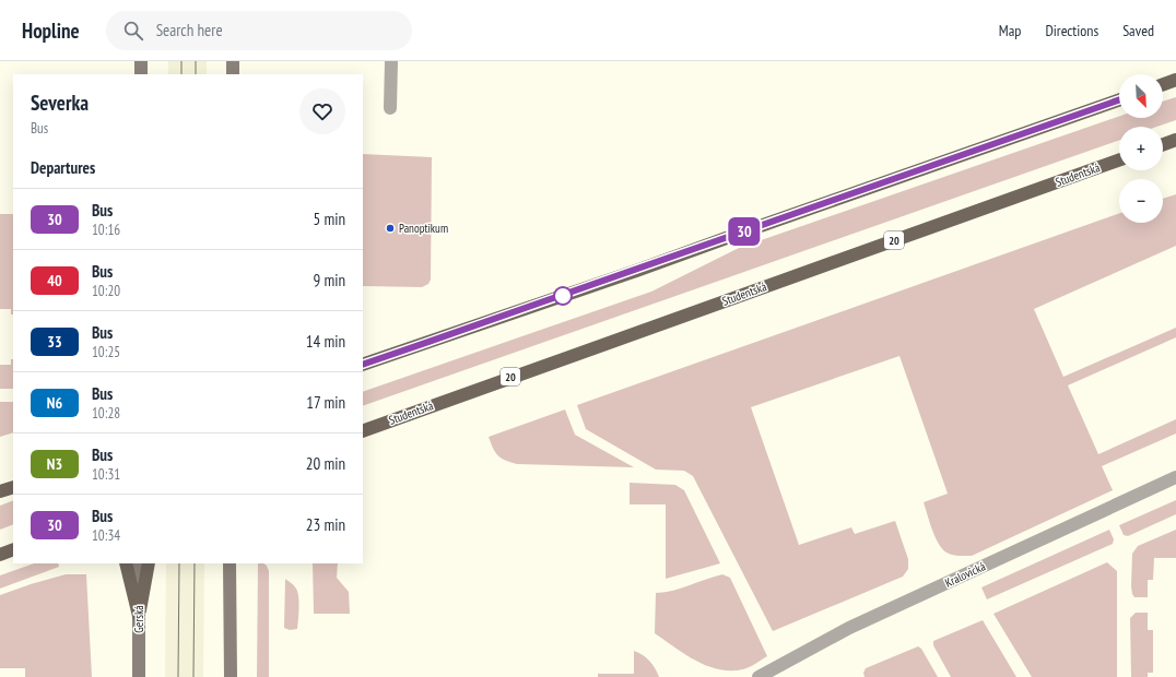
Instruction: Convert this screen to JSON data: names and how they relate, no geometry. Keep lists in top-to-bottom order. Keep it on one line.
{"streets":{"main road":["Studentská","20"],"street":["Kralovická","Gerská"]},"places":["Panoptikum"],"lines":["bus line 30"],"north":"bottom right","page":{"header":"Hopline","search":"Search here","nav":["Map","Directions","Saved"],"on_map":"30","map_buttons":["+","−"],"heading":[["Severka","Bus"],"Departures"],"list":[{"mark":"30","name":"Bus","note":"10:16","value":"5 min"},{"mark":"40","name":"Bus","note":"10:20","value":"9 min"},{"mark":"33","name":"Bus","note":"10:25","value":"14 min"},{"mark":"N6","name":"Bus","note":"10:28","value":"17 min"},{"mark":"N3","name":"Bus","note":"10:31","value":"20 min"},{"mark":"30","name":"Bus","note":"10:34","value":"23 min"}]}}
